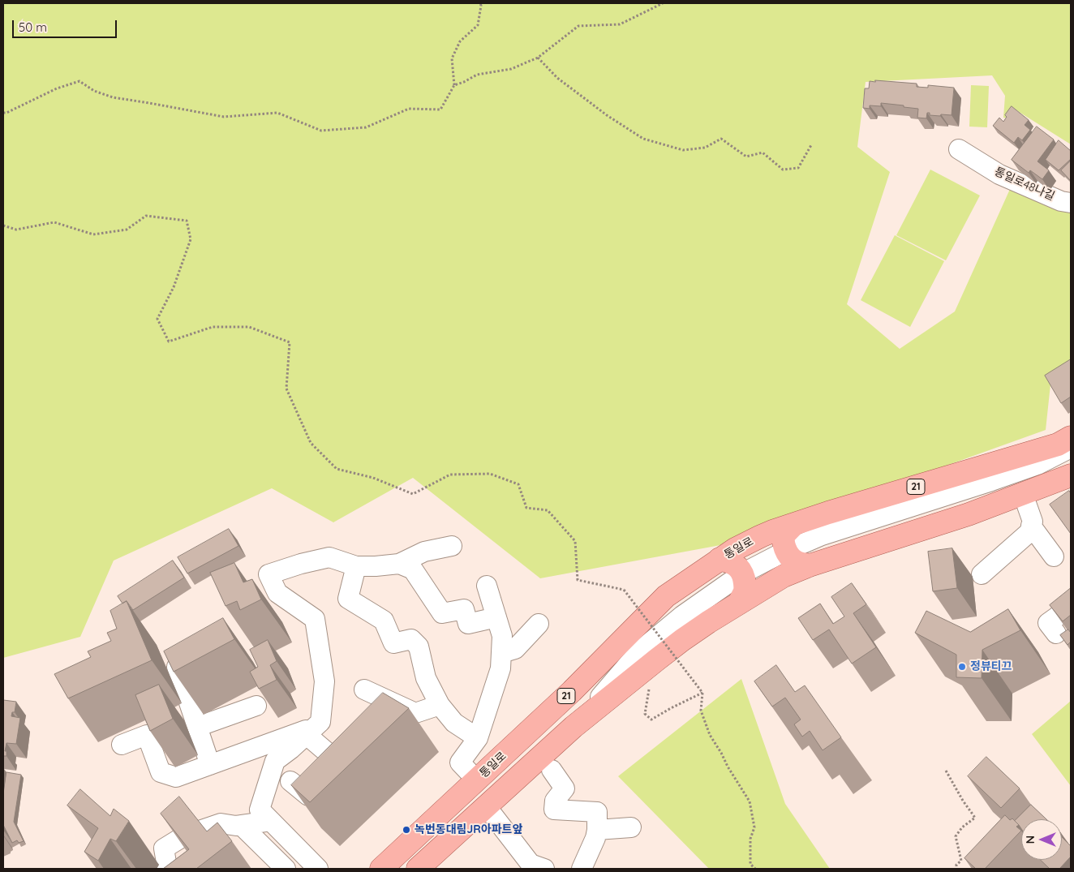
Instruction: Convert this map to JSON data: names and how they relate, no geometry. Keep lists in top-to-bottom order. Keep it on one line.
{"streets":{"main road":["21","통일로"],"street":["통일로48나길"]},"places":["정뷰티끄","녹번동대림JR아파트앞"],"scale_bar":"50 m","north":"left"}
